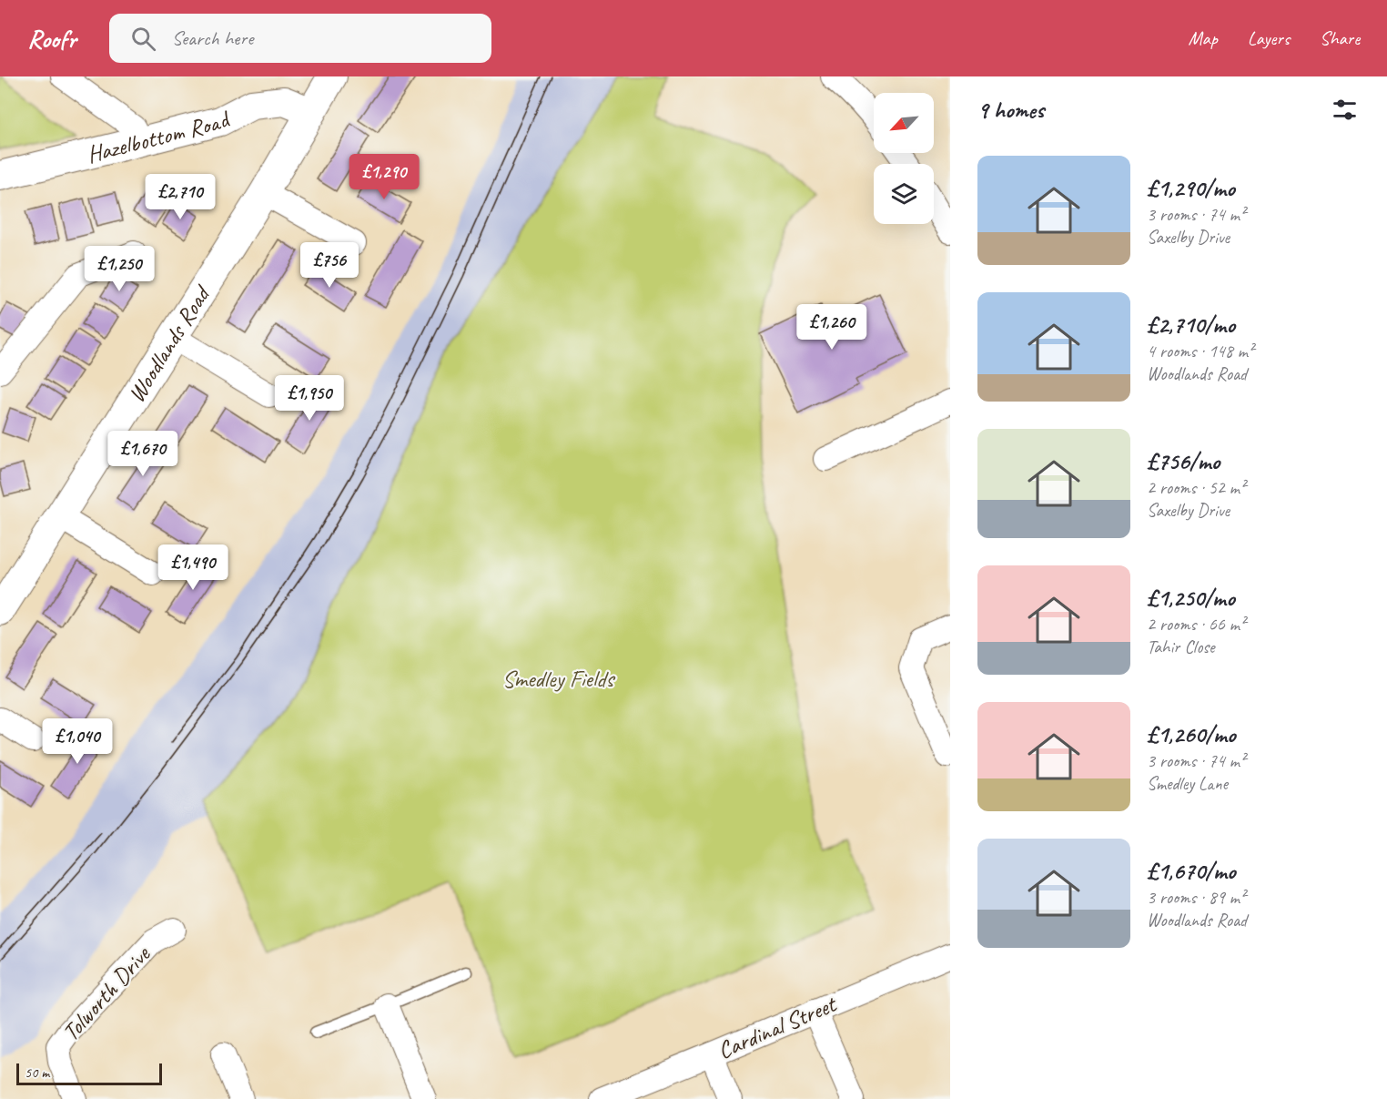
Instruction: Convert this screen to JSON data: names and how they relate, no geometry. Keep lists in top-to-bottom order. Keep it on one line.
{"streets":{"street":["Hazelbottom Road","Woodlands Road","Tolworth Drive","Cardinal Street"]},"crossings":[["Hazelbottom Road","Woodlands Road"]],"parks":["Smedley Fields"],"scale_bar":"50 m","north":"bottom left","page":{"header":"Roofr","search":"Search here","nav":["Map","Layers","Share"],"heading":"9 homes","list":[{"name":"£1,290/mo","note":"3 rooms · 74 m² · Saxelby Drive"},{"name":"£2,710/mo","note":"4 rooms · 148 m² · Woodlands Road"},{"name":"£756/mo","note":"2 rooms · 52 m² · Saxelby Drive"},{"name":"£1,250/mo","note":"2 rooms · 66 m² · Tahir Close"},{"name":"£1,260/mo","note":"3 rooms · 74 m² · Smedley Lane"},{"name":"£1,670/mo","note":"3 rooms · 89 m² · Woodlands Road"}],"price":["£1,290","£2,710","£756","£1,250","£1,260","£1,950","£1,670","£1,490","£1,040"],"scale":"50 m"}}
